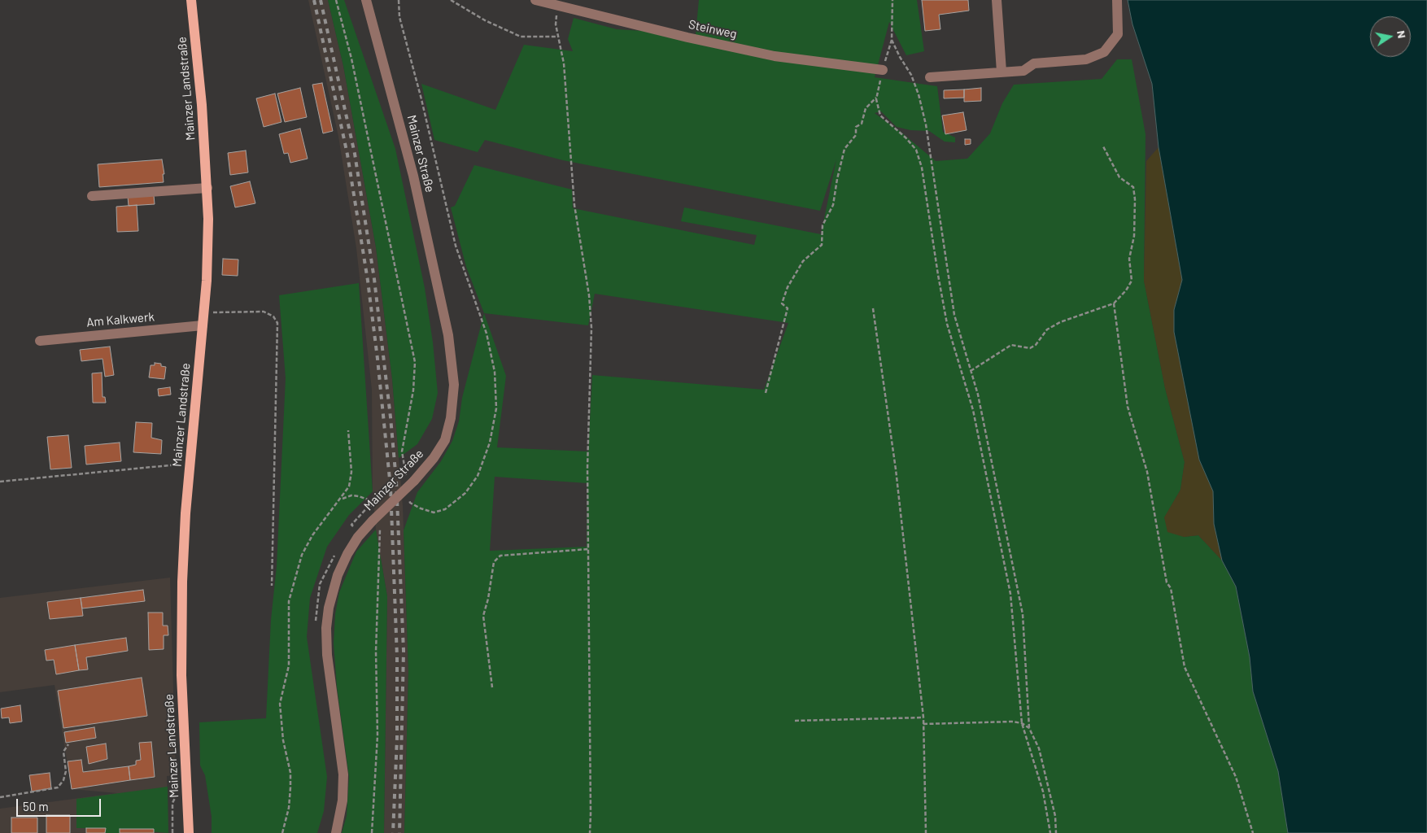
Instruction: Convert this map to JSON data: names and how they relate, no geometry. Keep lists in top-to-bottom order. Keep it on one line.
{"streets":{"main road":["Mainzer Landstraße"],"street":["Steinweg","Mainzer Straße","Am Kalkwerk"]},"crossings":[["Mainzer Landstraße","Am Kalkwerk"]],"scale_bar":"50 m","north":"right"}
